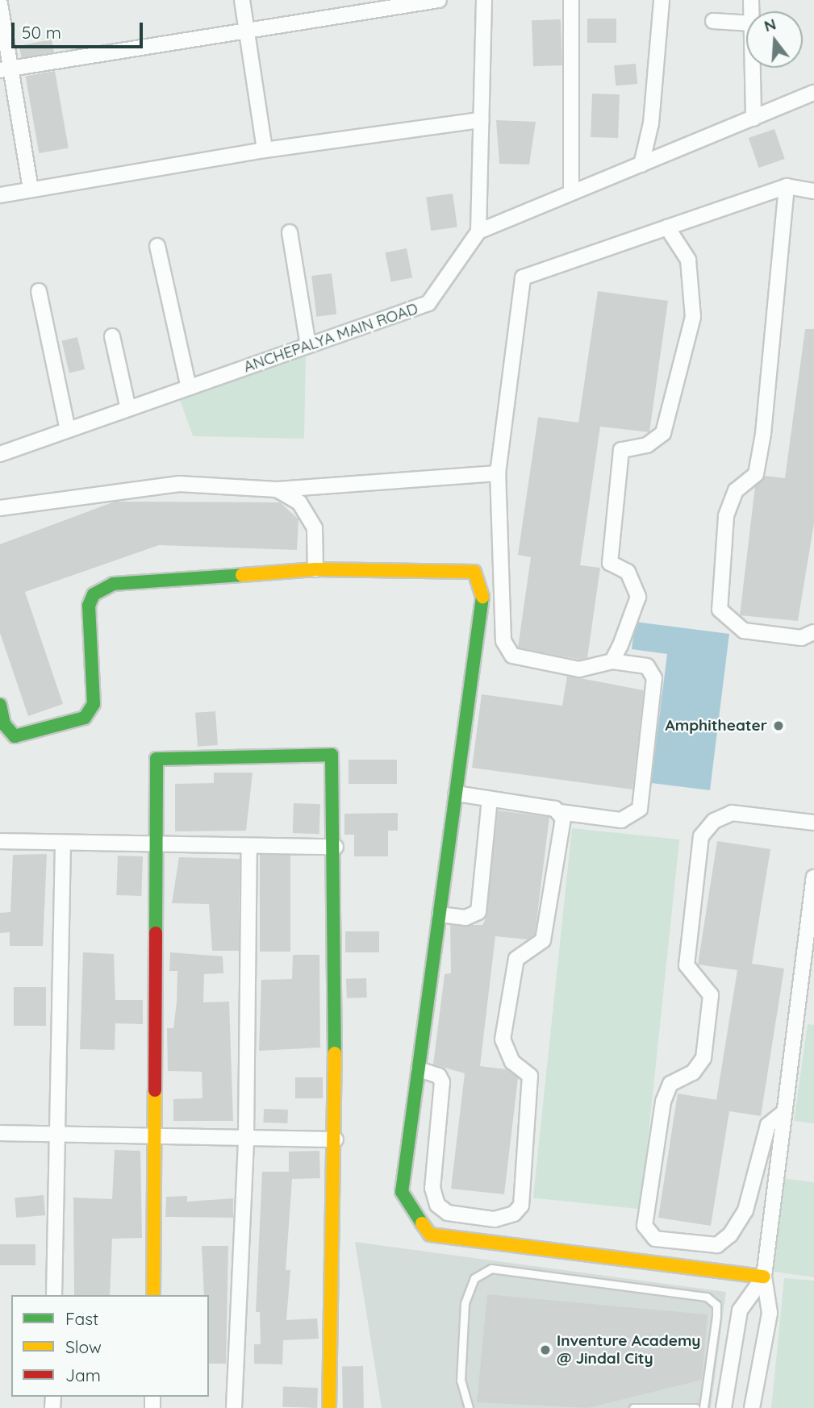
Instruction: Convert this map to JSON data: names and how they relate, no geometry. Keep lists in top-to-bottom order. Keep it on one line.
{"streets":{"street":["ANCHEPALYA MAIN ROAD"]},"places":["Amphitheater","Inventure Academy @ Jindal City"],"legend":["Fast","Slow","Jam"],"scale_bar":"50 m","north":"top"}
